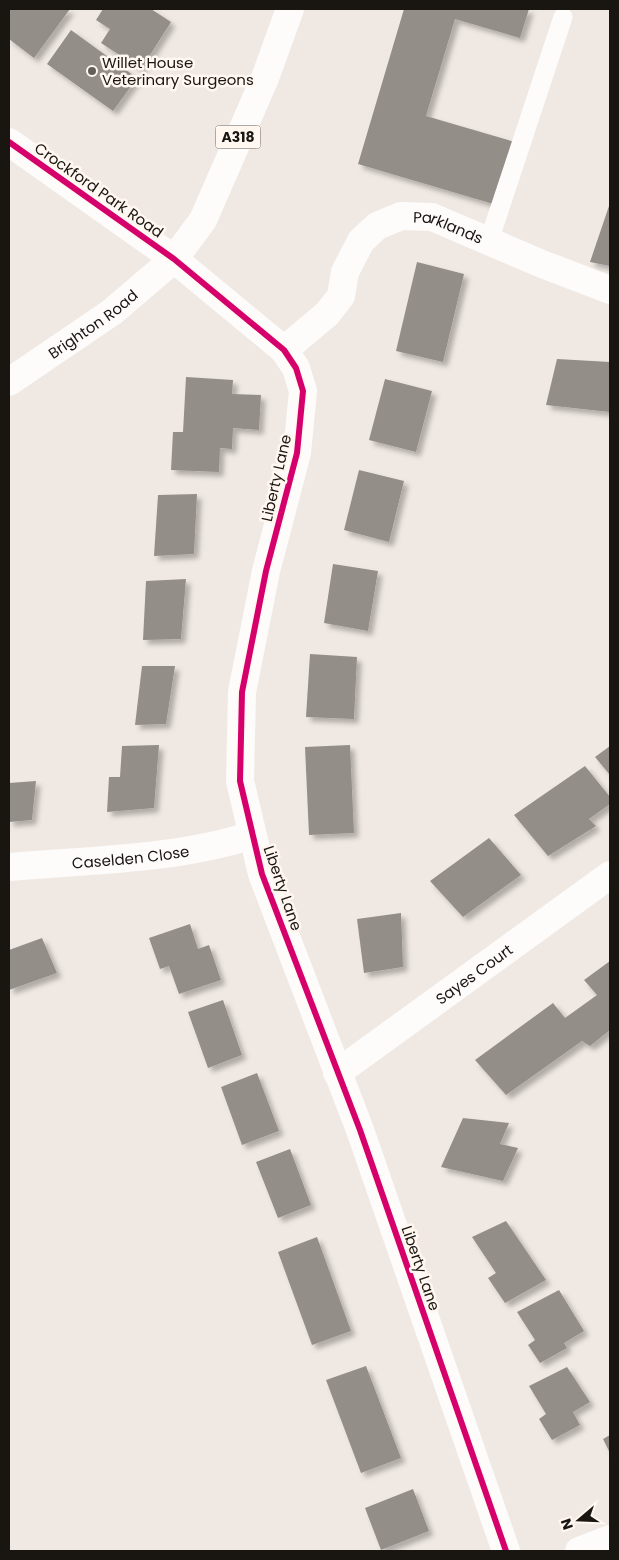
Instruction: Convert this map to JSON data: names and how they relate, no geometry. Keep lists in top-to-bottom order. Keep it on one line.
{"streets":{"street":["A318","Crockford Park Road","Parklands","Brighton Road","Liberty Lane","Caselden Close","Sayes Court"]},"crossings":[["A318","Crockford Park Road"],["A318","Brighton Road"],["A318","Liberty Lane"],["Crockford Park Road","Brighton Road"],["Crockford Park Road","Liberty Lane"],["Parklands","Liberty Lane"],["Brighton Road","Liberty Lane"],["Liberty Lane","Caselden Close"],["Liberty Lane","Sayes Court"]],"places":["Willet House Veterinary Surgeons"],"north":"left"}
